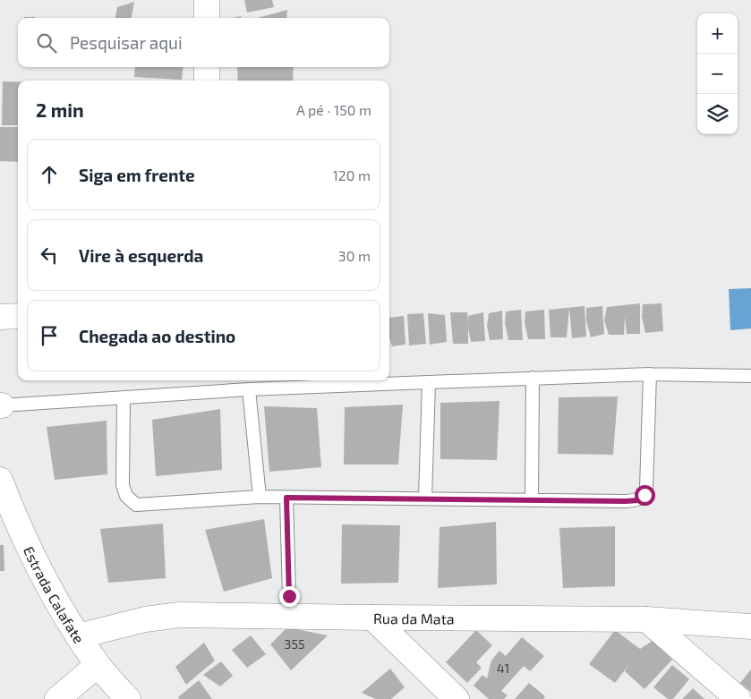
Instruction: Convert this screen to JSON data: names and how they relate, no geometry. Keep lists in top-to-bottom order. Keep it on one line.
{"streets":{"street":["Estrada Calafate","Rua da Mata"]},"crossings":[["Estrada Calafate","Rua da Mata"]],"house_numbers":["355","41"],"page":{"map_buttons":["+","−"],"search":"Pesquisar aqui","heading":["2 min","A pé · 150 m"],"list":[["Siga em frente","120 m"],["Vire à esquerda","30 m"],"Chegada ao destino"]}}
